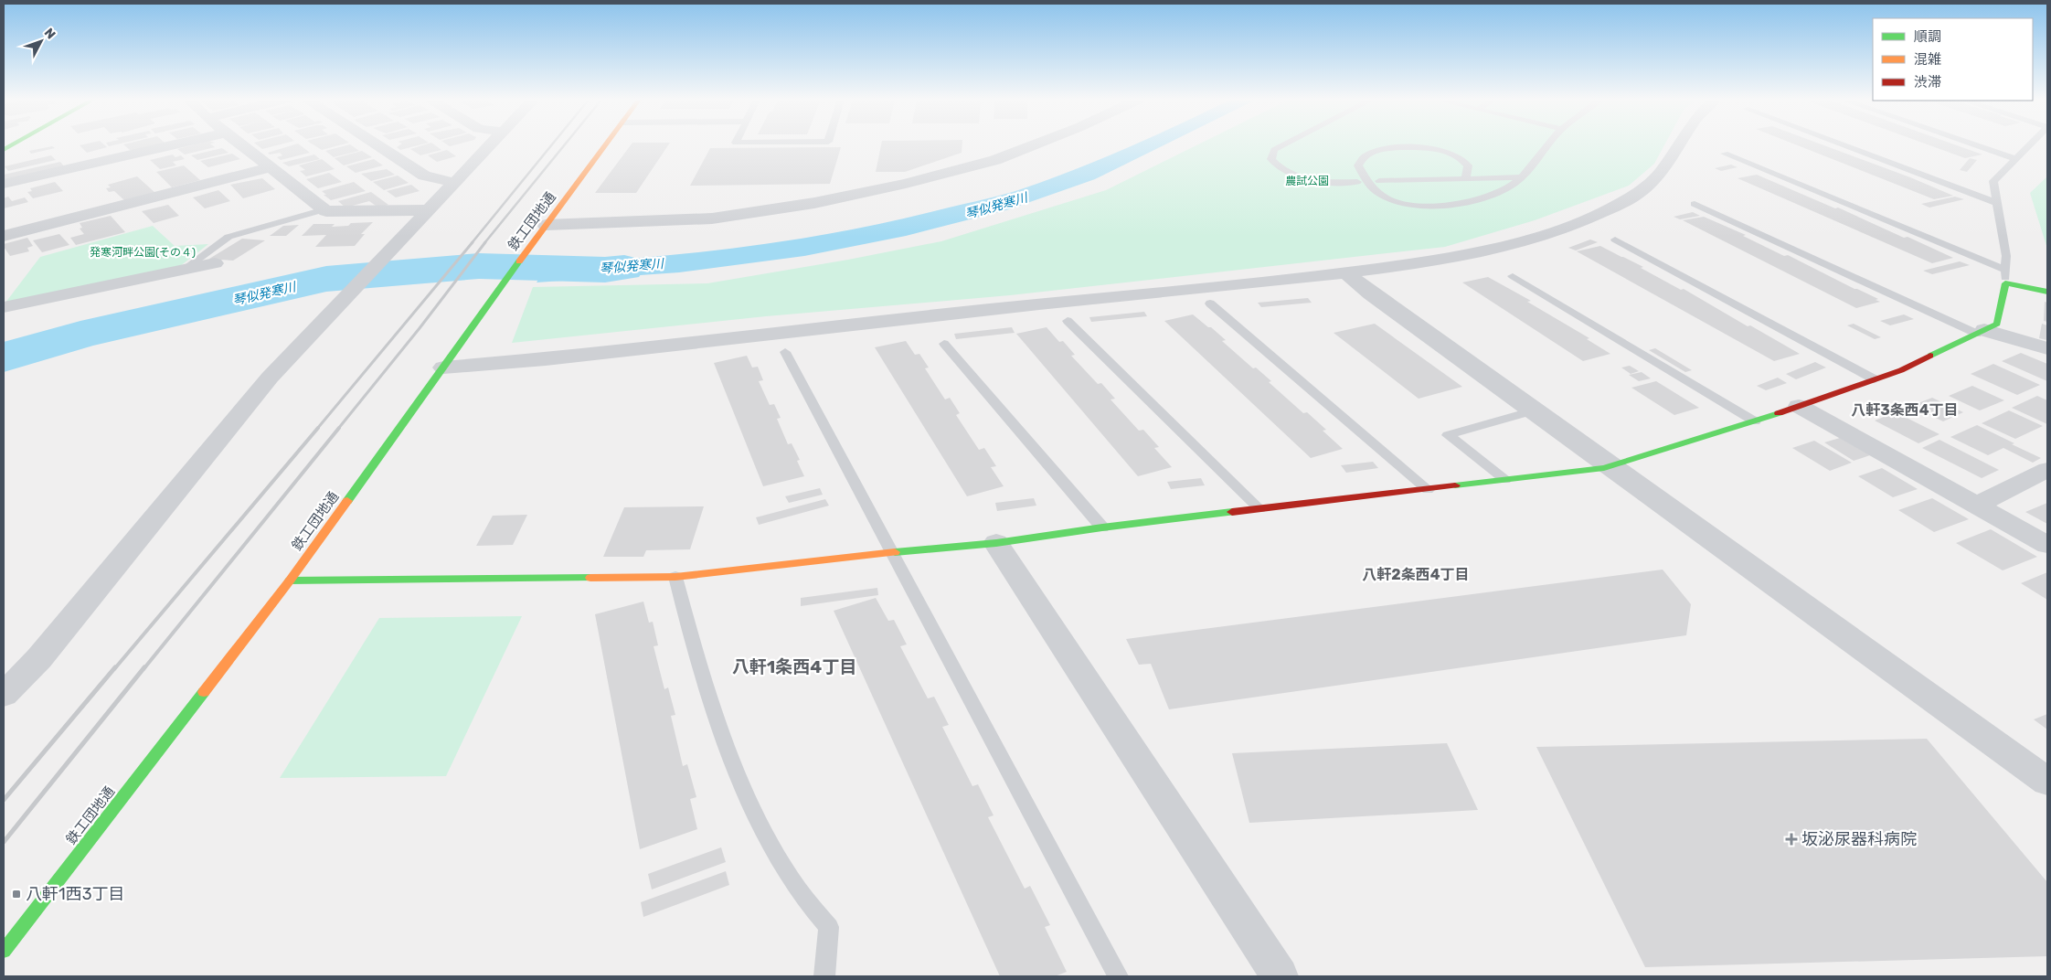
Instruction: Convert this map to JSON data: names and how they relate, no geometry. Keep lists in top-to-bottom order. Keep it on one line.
{"streets":{"street":["鉄工団地通"]},"districts":["八軒3条西4丁目","八軒2条西4丁目","八軒1条西4丁目"],"water":["琴似発寒川"],"parks":["農試公園","発寒河畔公園(その４)"],"places":{"health":["坂泌尿器科病院"],"transit":["八軒1西3丁目"]},"legend":["順調","混雑","渋滞"],"north":"top right"}
